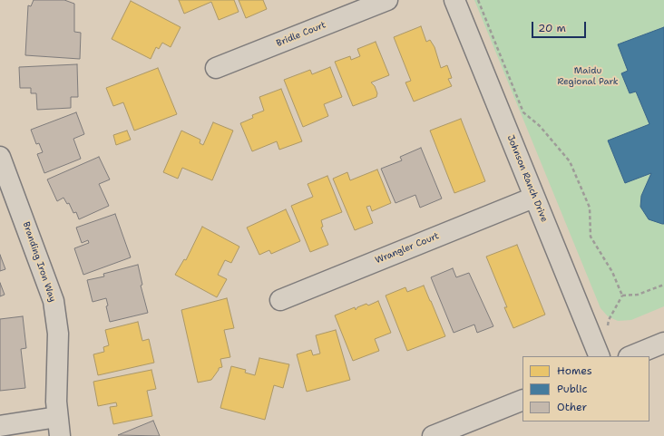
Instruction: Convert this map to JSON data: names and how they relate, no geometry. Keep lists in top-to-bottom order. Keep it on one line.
{"streets":{"street":["Bridle Court","Johnson Ranch Drive","Wrangler Court","Branding Iron Way"]},"crossings":[["Johnson Ranch Drive","Wrangler Court"]],"parks":["Maidu Regional Park"],"legend":["Homes","Public","Other"],"scale_bar":"20 m"}
